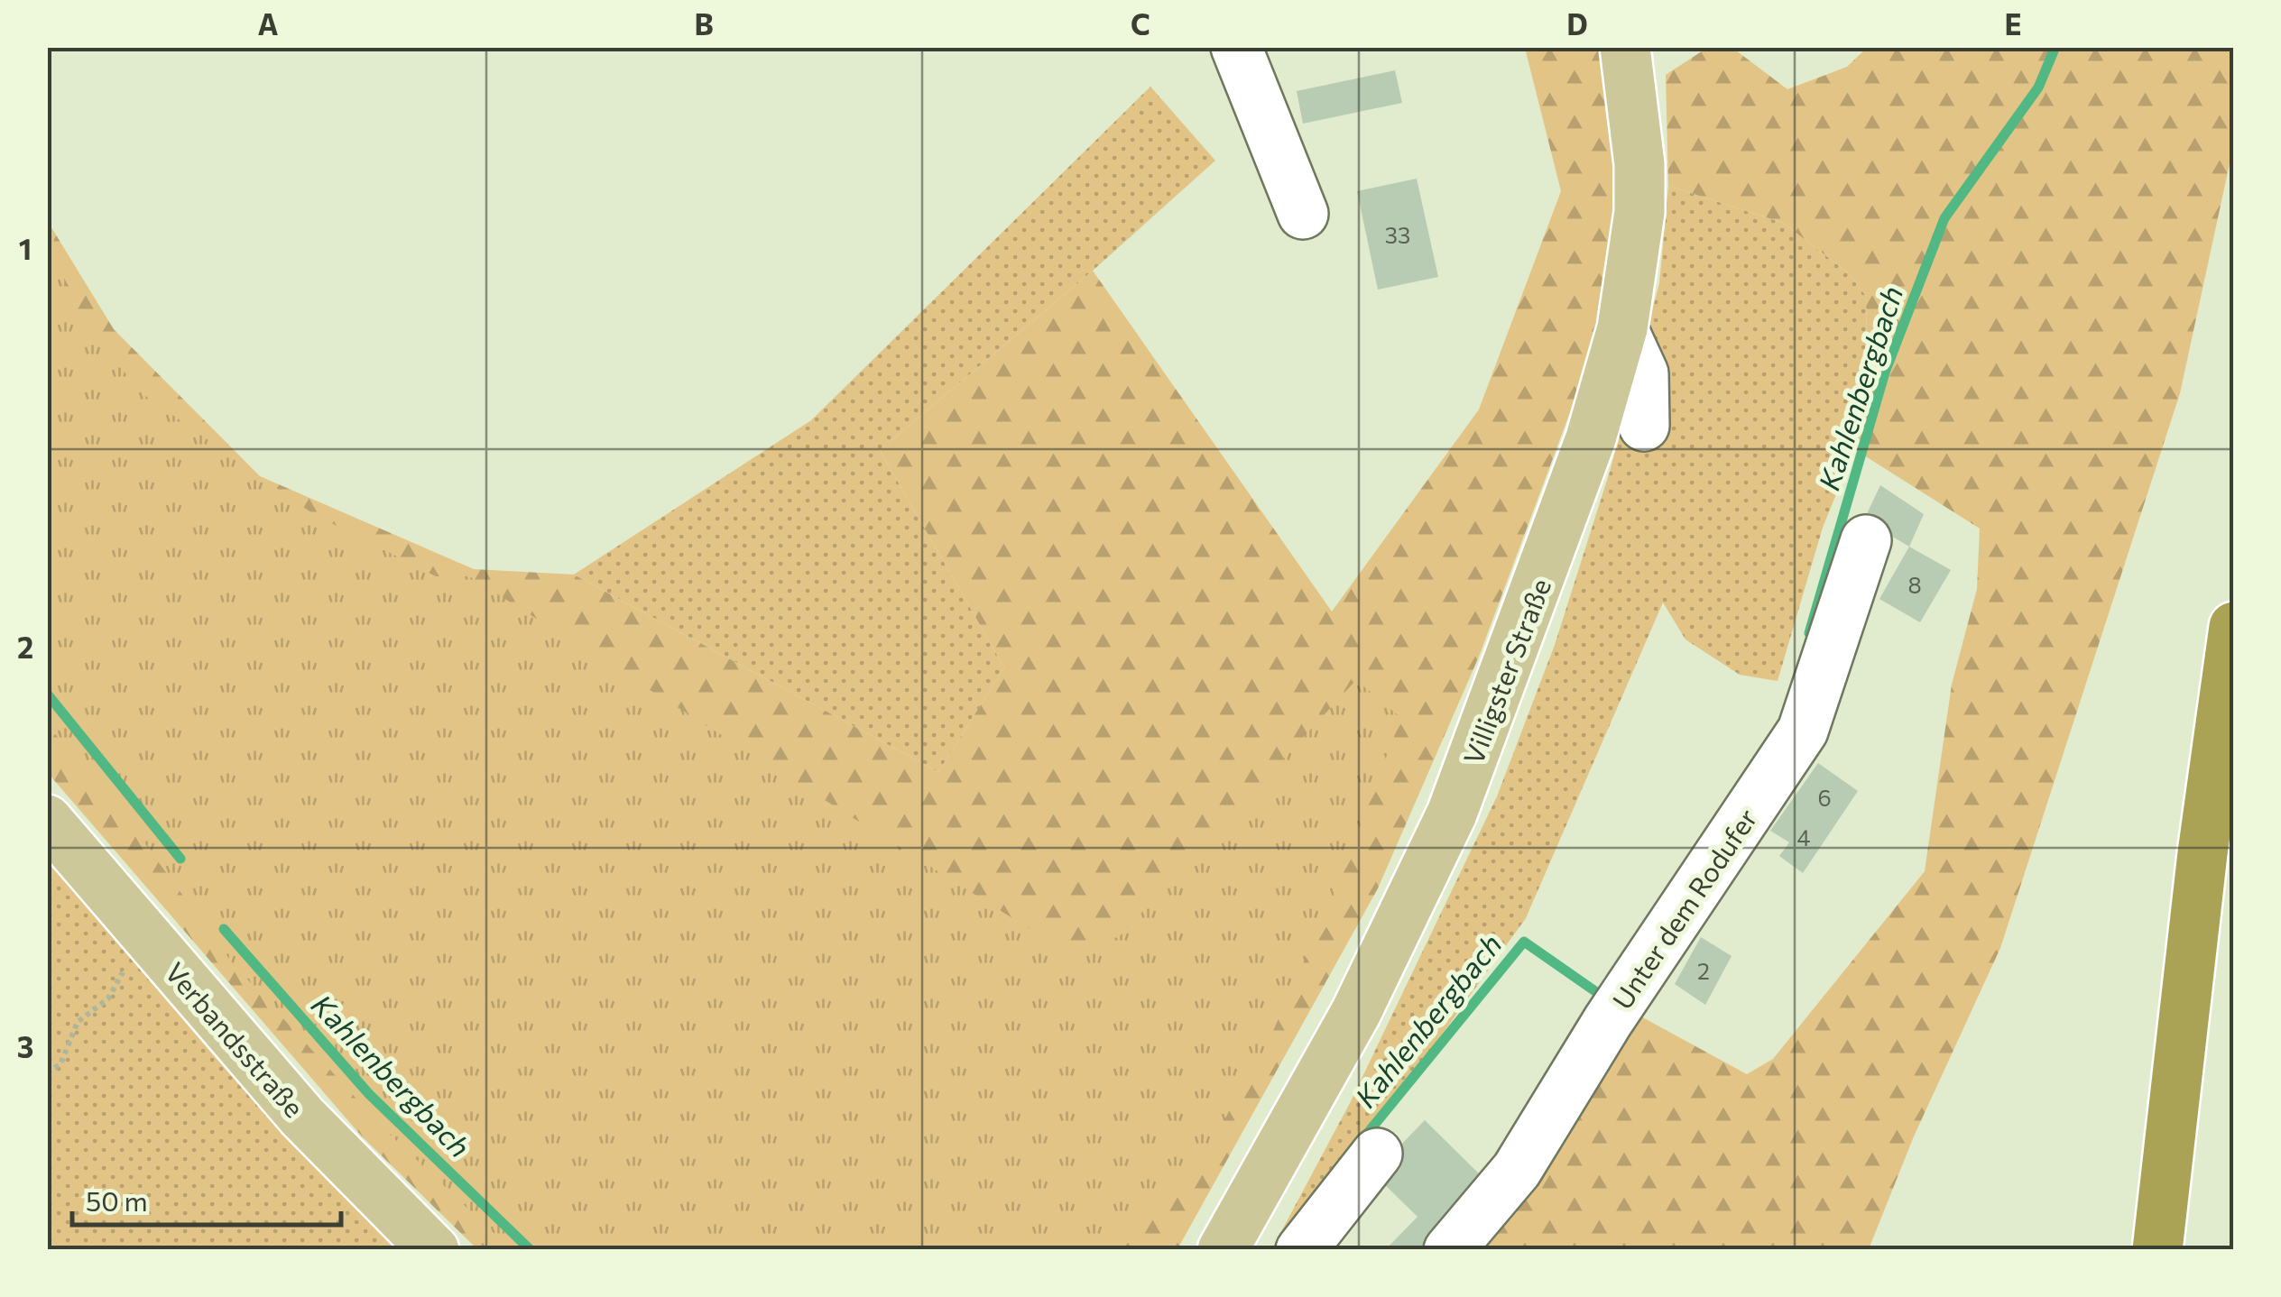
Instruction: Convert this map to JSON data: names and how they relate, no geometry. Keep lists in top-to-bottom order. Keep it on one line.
{"streets":{"main road":["Villigster Straße","Verbandsstraße"],"street":["Unter dem Rodufer"]},"water":["Kahlenbergbach"],"house_numbers":["33","8","6","4","2"],"scale_bar":"50 m","grid":{"columns":["A","B","C","D","E"],"rows":["1","2","3"]}}
